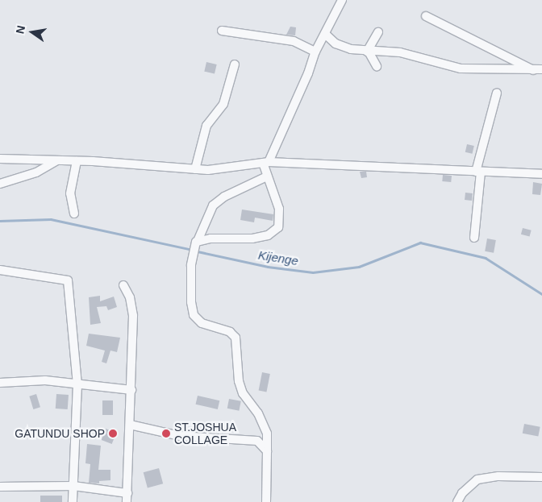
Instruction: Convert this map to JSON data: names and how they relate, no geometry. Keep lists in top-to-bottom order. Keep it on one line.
{"water":["Kijenge"],"places":["GATUNDU SHOP","ST.JOSHUA COLLAGE"],"north":"left"}
